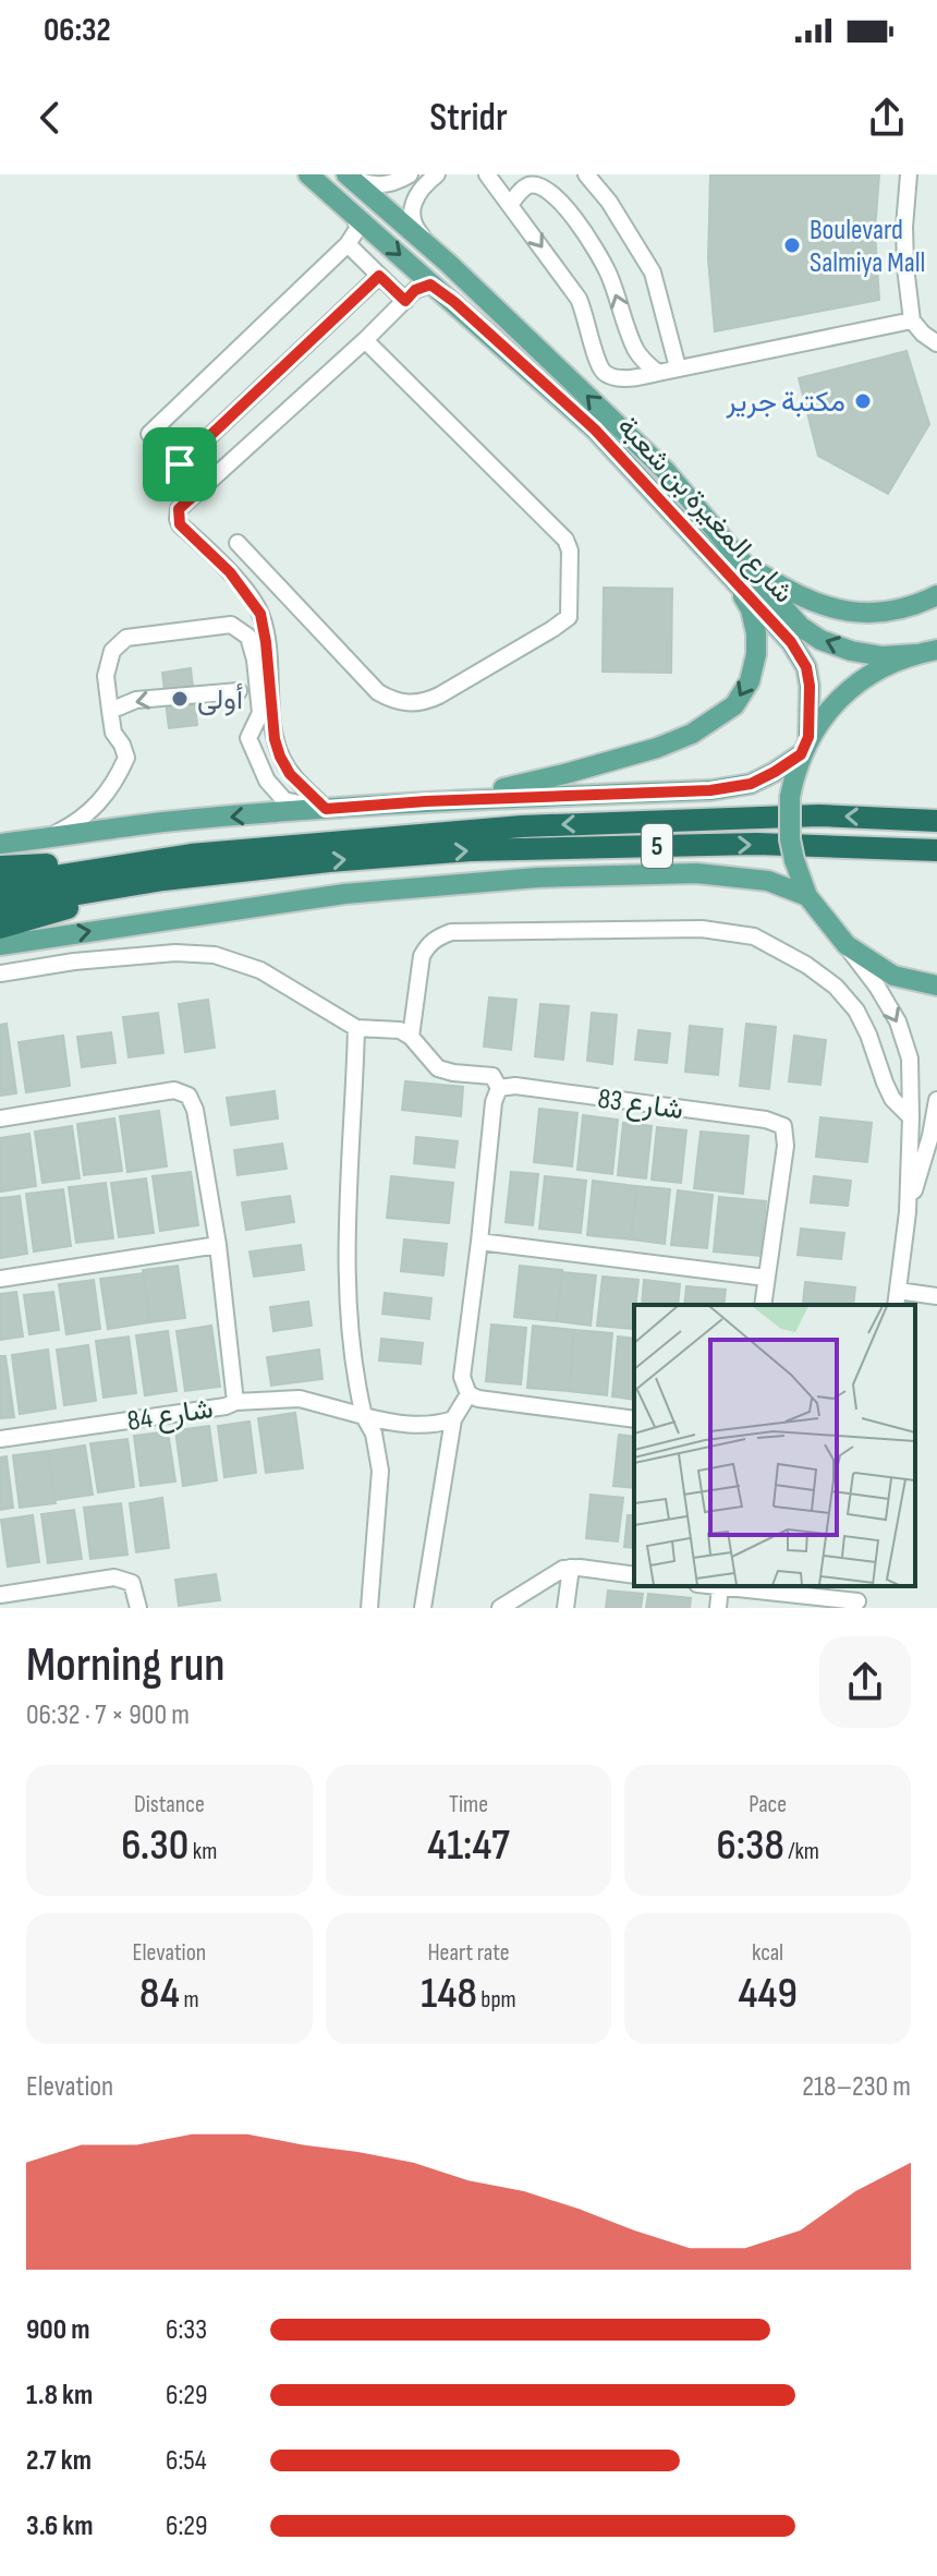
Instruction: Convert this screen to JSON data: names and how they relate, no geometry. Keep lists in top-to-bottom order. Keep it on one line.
{"streets":{"highway":["5"],"main road":["شارع المغيرة بن شعبة"],"street":["شارع 83","شارع 84"]},"places":["Boulevard Salmiya Mall","مكتبة جرير","أولى"],"page":{"status":"06:32","header":"Stridr","heading":["Morning run","06:32 · 7 × 900 m"],"stats":[["Distance","6.30 km"],["Time","41:47"],["Pace","6:38 /km"],["Elevation","84 m"],["Heart rate","148 bpm"],["kcal","449"]],"chart":["Elevation","218–230 m"],"list":[{"name":"900 m","note":"6:33"},{"name":"1.8 km","note":"6:29"},{"name":"2.7 km","note":"6:54"},{"name":"3.6 km","note":"6:29"}]}}
